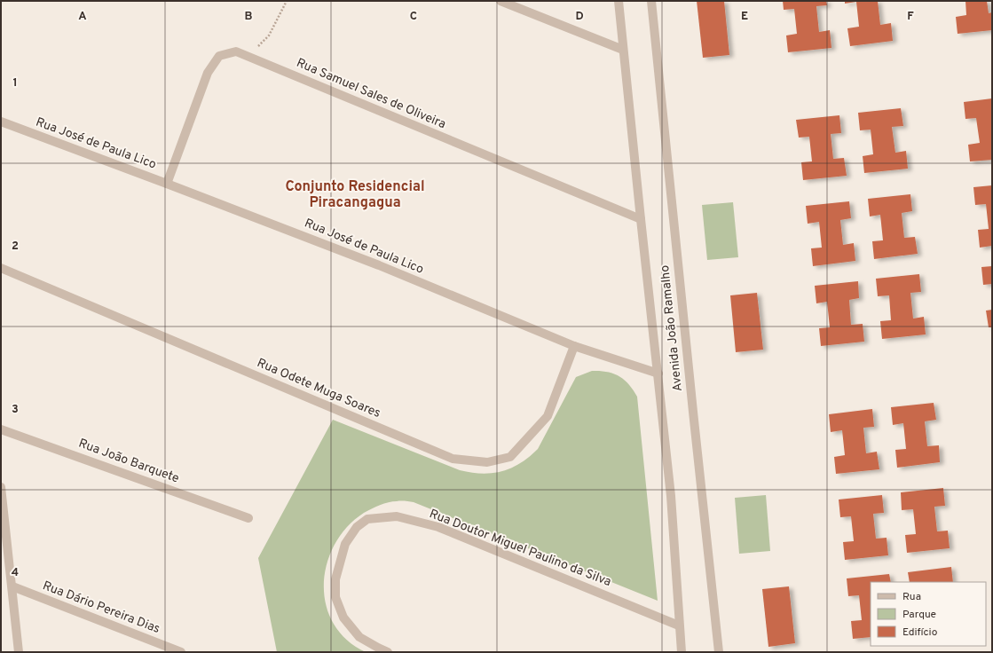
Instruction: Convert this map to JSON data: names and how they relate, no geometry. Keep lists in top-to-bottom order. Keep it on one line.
{"streets":{"street":["Rua Samuel Sales de Oliveira","Rua José de Paula Lico","Avenida João Ramalho","Rua Odete Muga Soares","Rua João Barquete","Rua Doutor Miguel Paulino da Silva","Rua Dário Pereira Dias"]},"crossings":[["Rua Samuel Sales de Oliveira","Rua José de Paula Lico"],["Rua Samuel Sales de Oliveira","Avenida João Ramalho"],["Rua José de Paula Lico","Avenida João Ramalho"],["Rua José de Paula Lico","Rua Odete Muga Soares"],["Avenida João Ramalho","Rua Doutor Miguel Paulino da Silva"]],"districts":["Conjunto Residencial Piracangagua"],"legend":["Rua","Parque","Edifício"],"grid":{"columns":["A","B","C","D","E","F"],"rows":["1","2","3","4"]}}
